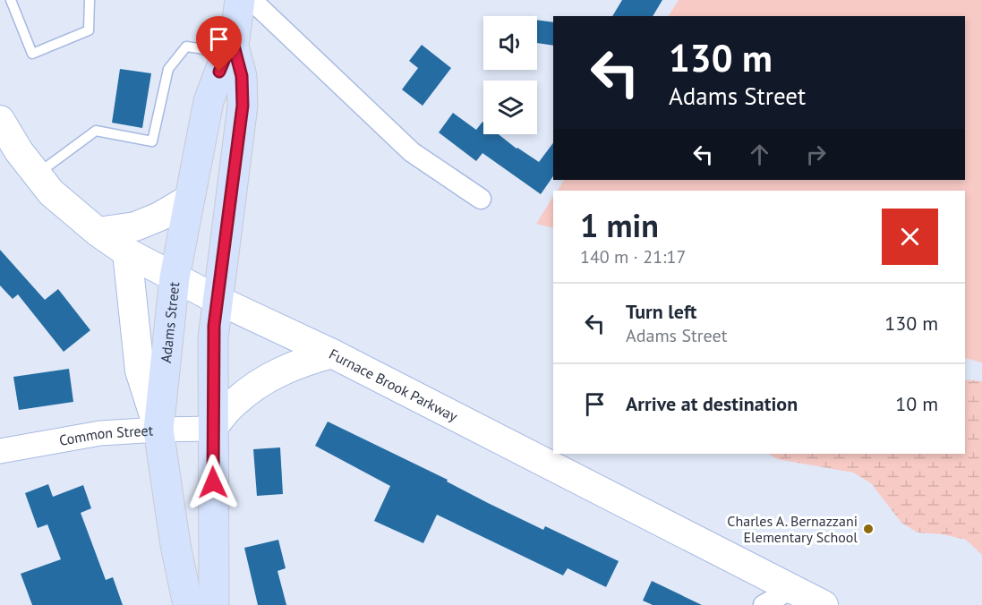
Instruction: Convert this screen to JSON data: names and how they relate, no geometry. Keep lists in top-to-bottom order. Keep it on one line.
{"streets":{"main road":["Adams Street","Furnace Brook Parkway"],"street":["Common Street"]},"crossings":[["Adams Street","Furnace Brook Parkway"],["Adams Street","Common Street"]],"places":["Charles A. Bernazzani Elementary School"],"page":{"turn":["130 m","Adams Street"],"heading":["1 min","140 m · 21:17"],"list":[{"name":"Turn left","note":"Adams Street","value":"130 m"},{"name":"Arrive at destination","value":"10 m"}]}}
